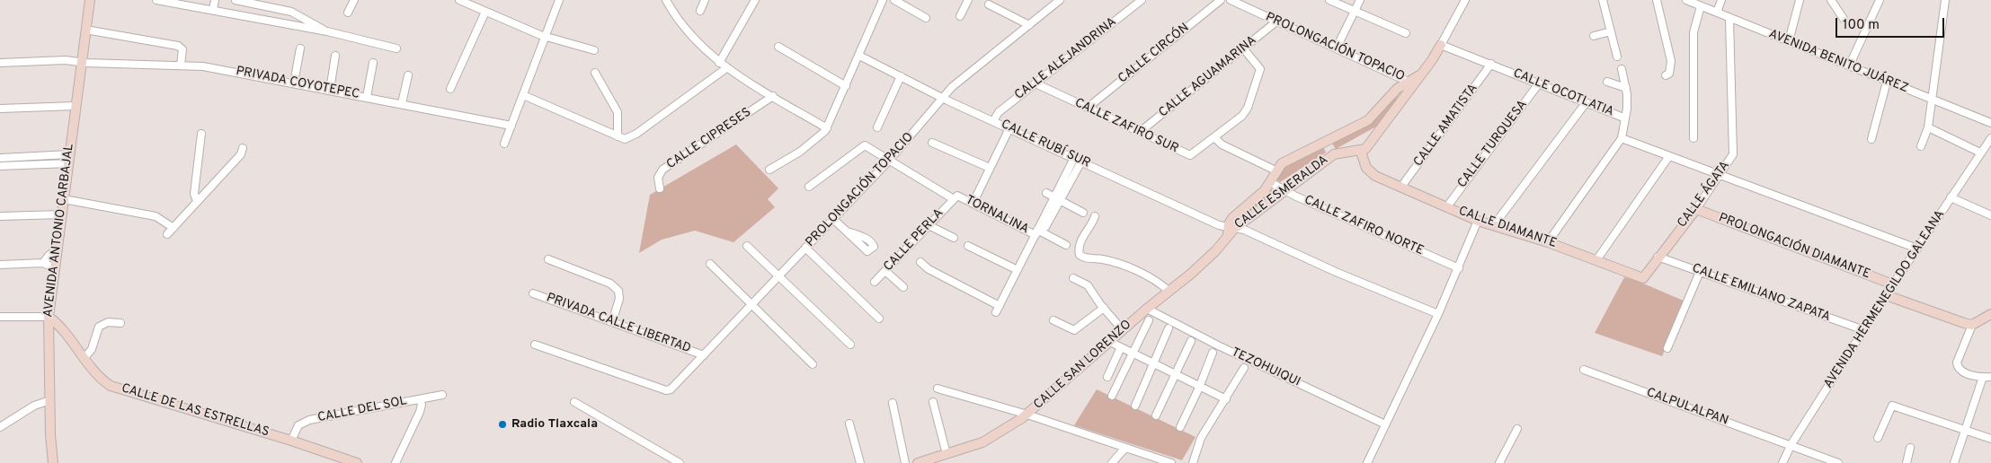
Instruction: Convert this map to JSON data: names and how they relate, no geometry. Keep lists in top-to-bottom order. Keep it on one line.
{"streets":{"street":["PROLONGACIÓN TOPACIO","CALLE CIRCÓN","CALLE ALEJANDRINA","AVENIDA BENITO JUÁREZ","CALLE AGUAMARINA","PRIVADA COYOTEPEC","CALLE OCOTLATIA","CALLE AMATISTA","CALLE ZAFIRO SUR","CALLE CIPRESES","CALLE RUBÍ SUR","CALLE TURQUESA","CALLE ESMERALDA","CALLE ÁGATA","TORNALINA","CALLE ZAFIRO NORTE","CALLE DIAMANTE","AVENIDA ANTONIO CARBAJAL","CALLE PERLA","PROLONGACIÓN DIAMANTE","CALLE EMILIANO ZAPATA","AVENIDA HERMENEGILDO GALEANA","PRIVADA CALLE LIBERTAD","CALLE SAN LORENZO","TEZOHUIQUI","CALPULALPAN","CALLE DEL SOL","CALLE DE LAS ESTRELLAS"]},"crossings":[["PROLONGACIÓN TOPACIO","CALLE AGUAMARINA"],["PROLONGACIÓN TOPACIO","CALLE RUBÍ SUR"],["PROLONGACIÓN TOPACIO","CALLE ESMERALDA"],["PROLONGACIÓN TOPACIO","TORNALINA"],["PROLONGACIÓN TOPACIO","PRIVADA CALLE LIBERTAD"],["CALLE CIRCÓN","CALLE ZAFIRO SUR"],["CALLE ALEJANDRINA","CALLE ZAFIRO SUR"],["CALLE ALEJANDRINA","CALLE RUBÍ SUR"],["AVENIDA BENITO JUÁREZ","CALLE ÁGATA"],["CALLE AGUAMARINA","CALLE ZAFIRO SUR"],["PRIVADA COYOTEPEC","AVENIDA ANTONIO CARBAJAL"],["CALLE OCOTLATIA","CALLE AMATISTA"],["CALLE OCOTLATIA","CALLE TURQUESA"],["CALLE AMATISTA","CALLE DIAMANTE"],["CALLE RUBÍ SUR","CALLE ESMERALDA"],["CALLE RUBÍ SUR","CALLE SAN LORENZO"],["CALLE TURQUESA","CALLE DIAMANTE"],["CALLE ESMERALDA","CALLE ZAFIRO NORTE"],["CALLE ESMERALDA","CALLE DIAMANTE"],["CALLE ESMERALDA","CALLE SAN LORENZO"],["CALLE ÁGATA","CALLE DIAMANTE"],["CALLE ÁGATA","PROLONGACIÓN DIAMANTE"],["CALLE ÁGATA","CALLE EMILIANO ZAPATA"],["TORNALINA","CALLE PERLA"],["AVENIDA ANTONIO CARBAJAL","CALLE DE LAS ESTRELLAS"],["PROLONGACIÓN DIAMANTE","AVENIDA HERMENEGILDO GALEANA"],["CALLE EMILIANO ZAPATA","AVENIDA HERMENEGILDO GALEANA"],["AVENIDA HERMENEGILDO GALEANA","CALPULALPAN"],["CALLE SAN LORENZO","TEZOHUIQUI"],["CALLE DEL SOL","CALLE DE LAS ESTRELLAS"]],"places":["Radio Tlaxcala"],"scale_bar":"100 m"}
